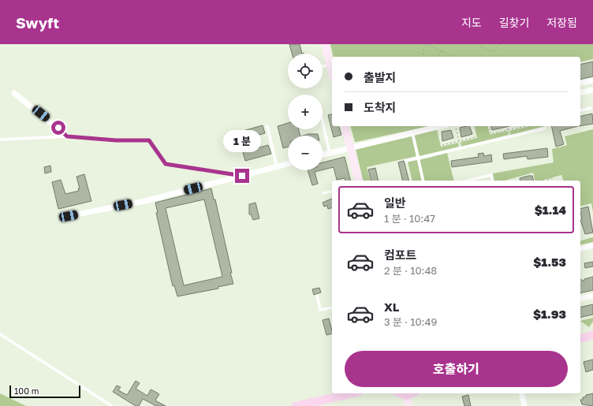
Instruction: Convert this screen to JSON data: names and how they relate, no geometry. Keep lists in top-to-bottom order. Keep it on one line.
{"scale_bar":"100 m","page":{"header":"Swyft","nav":["지도","길찾기","저장됨"],"map_buttons":["+","−"],"banner":["출발지","도착지"],"bubble":"1 분","list":[{"name":"일반","note":"1 분 · 10:47","value":"$1.14"},{"name":"컴포트","note":"2 분 · 10:48","value":"$1.53"},{"name":"XL","note":"3 분 · 10:49","value":"$1.93"}],"buttons":"호출하기","scale":"100 m"}}
